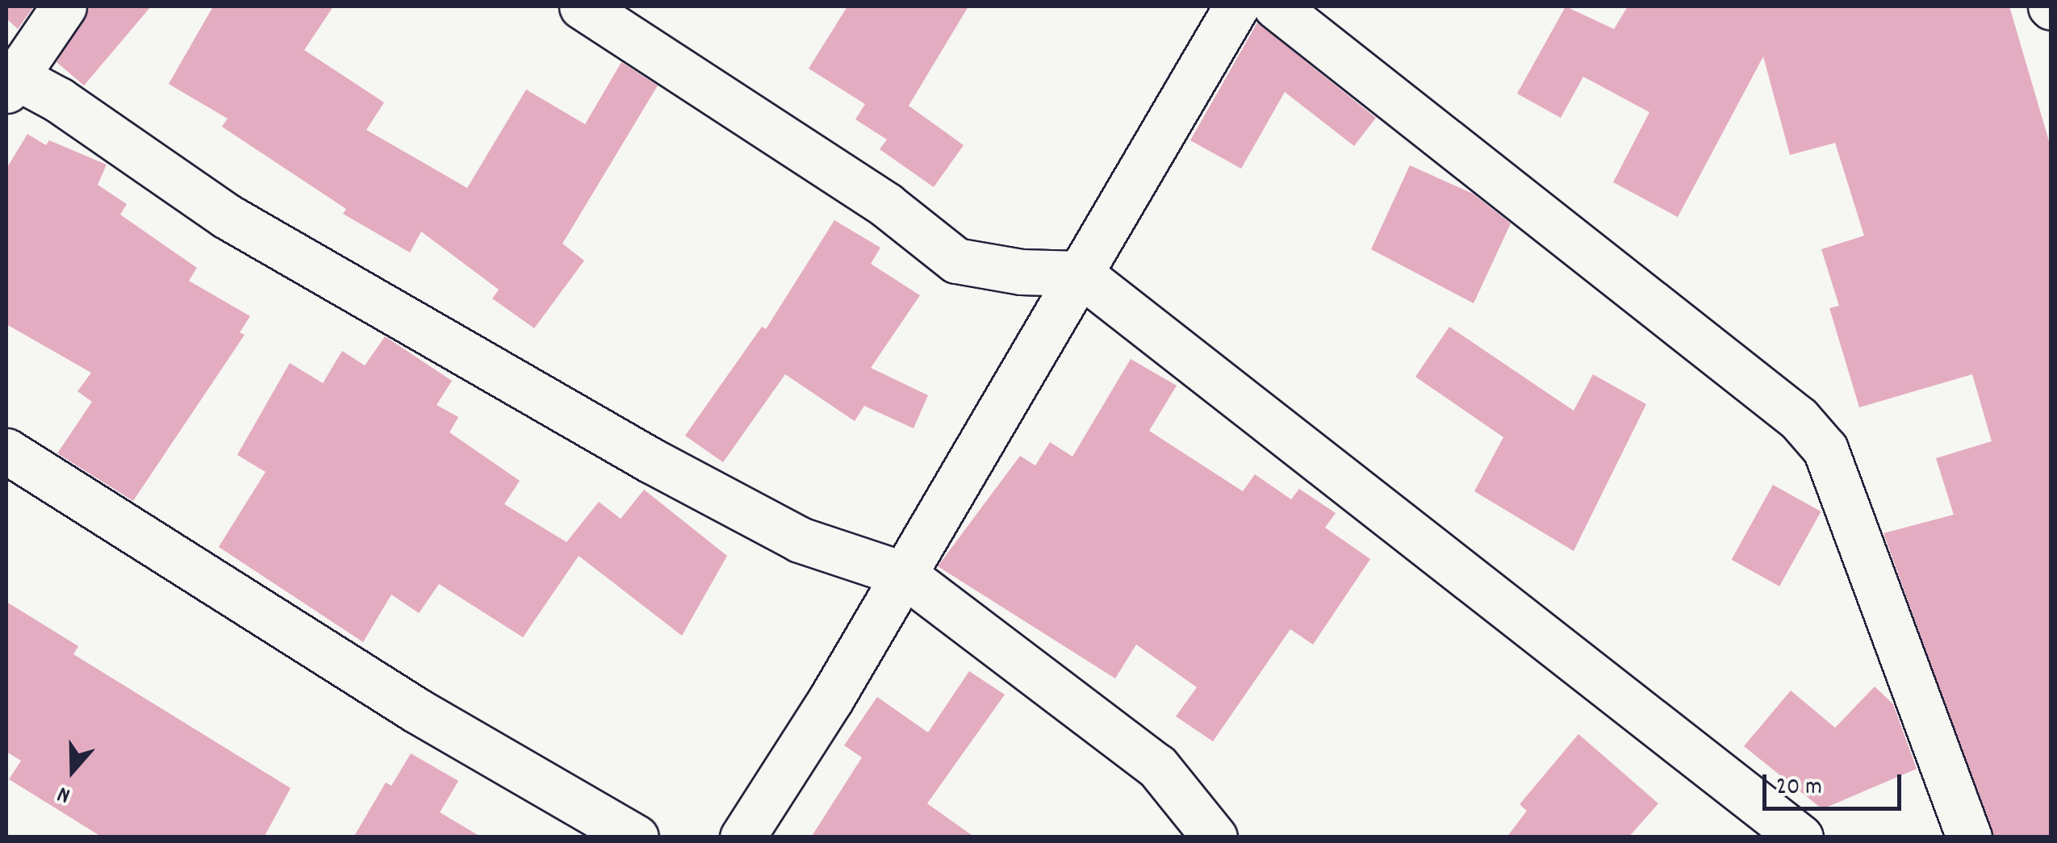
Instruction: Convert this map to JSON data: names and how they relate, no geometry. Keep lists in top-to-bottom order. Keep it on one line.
{"scale_bar":"20 m","north":"bottom"}
